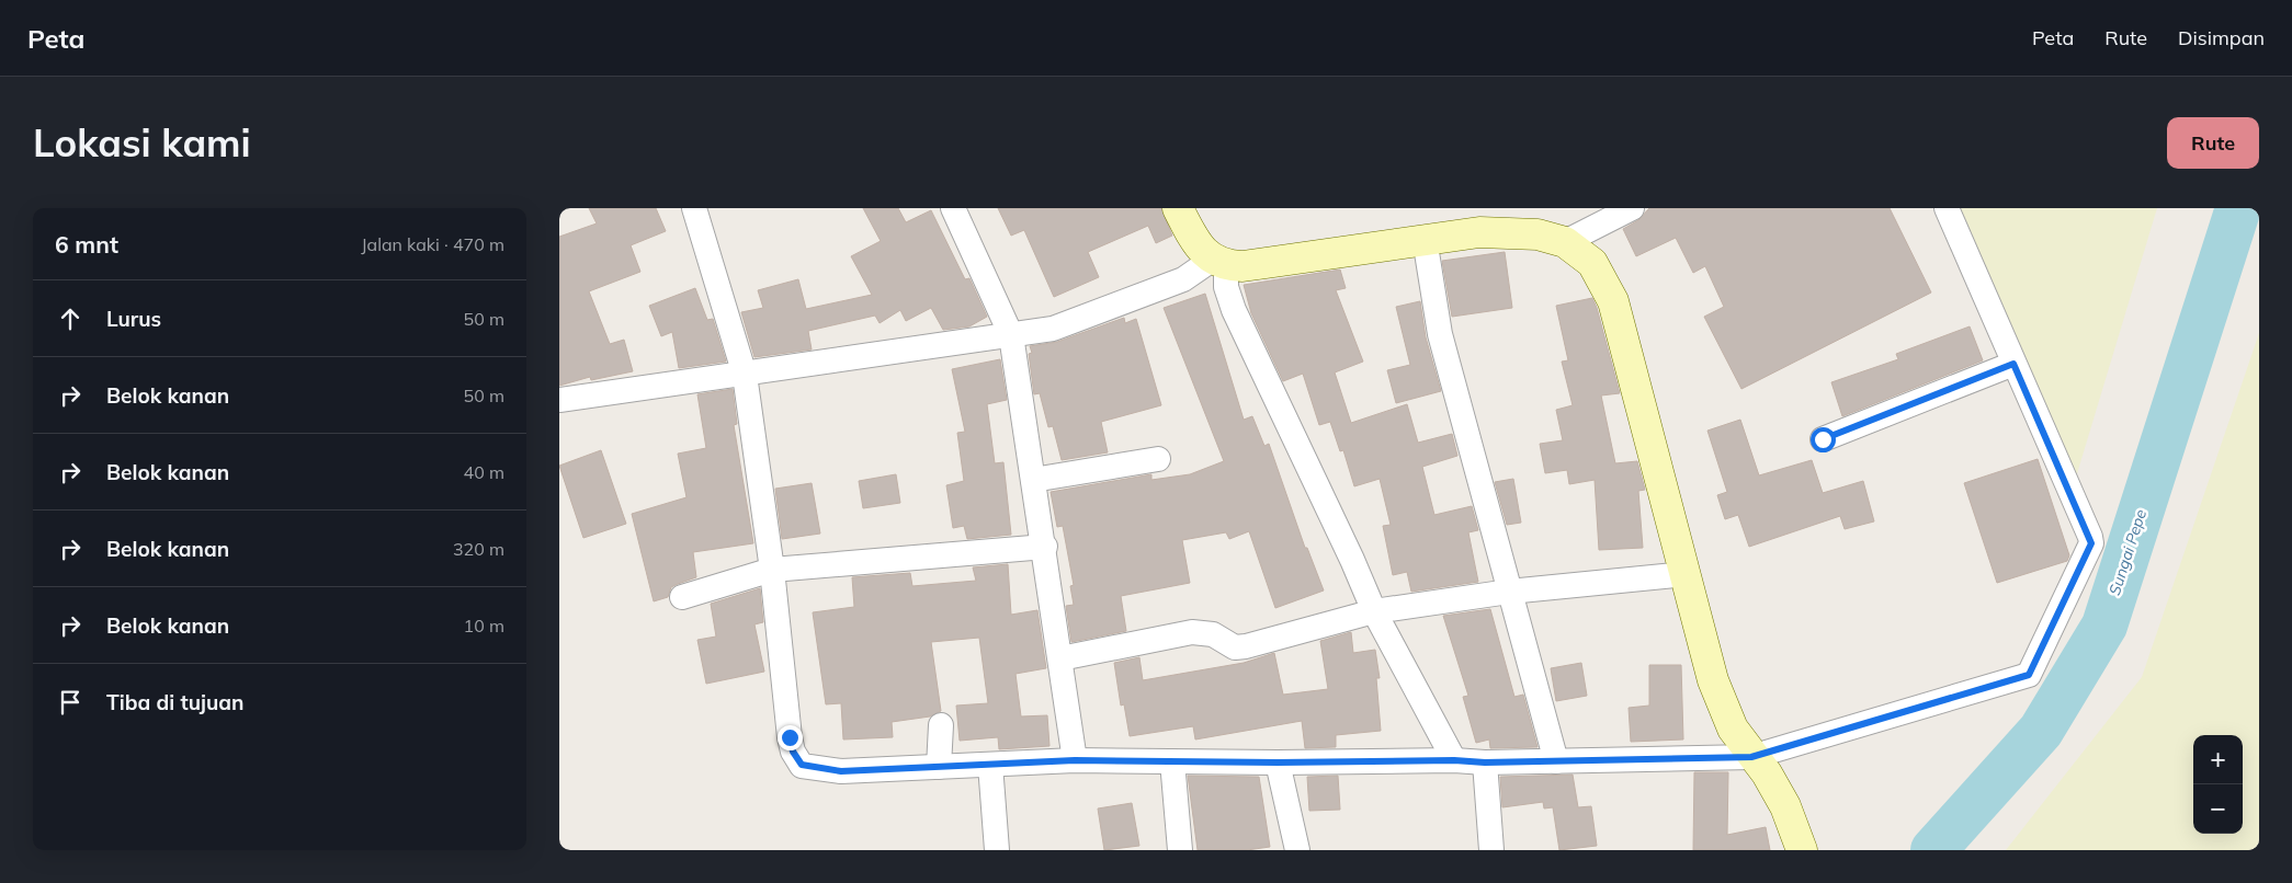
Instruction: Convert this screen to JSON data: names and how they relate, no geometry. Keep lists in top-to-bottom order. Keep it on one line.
{"water":["Sungai Pepe"],"page":{"header":"Peta","nav":["Peta","Rute","Disimpan"],"buttons":"Rute","title":"Lokasi kami","heading":["6 mnt","Jalan kaki · 470 m"],"list":[["Lurus","50 m"],["Belok kanan","50 m"],["Belok kanan","40 m"],["Belok kanan","320 m"],["Belok kanan","10 m"],"Tiba di tujuan"],"map_buttons":["+","−"]}}
